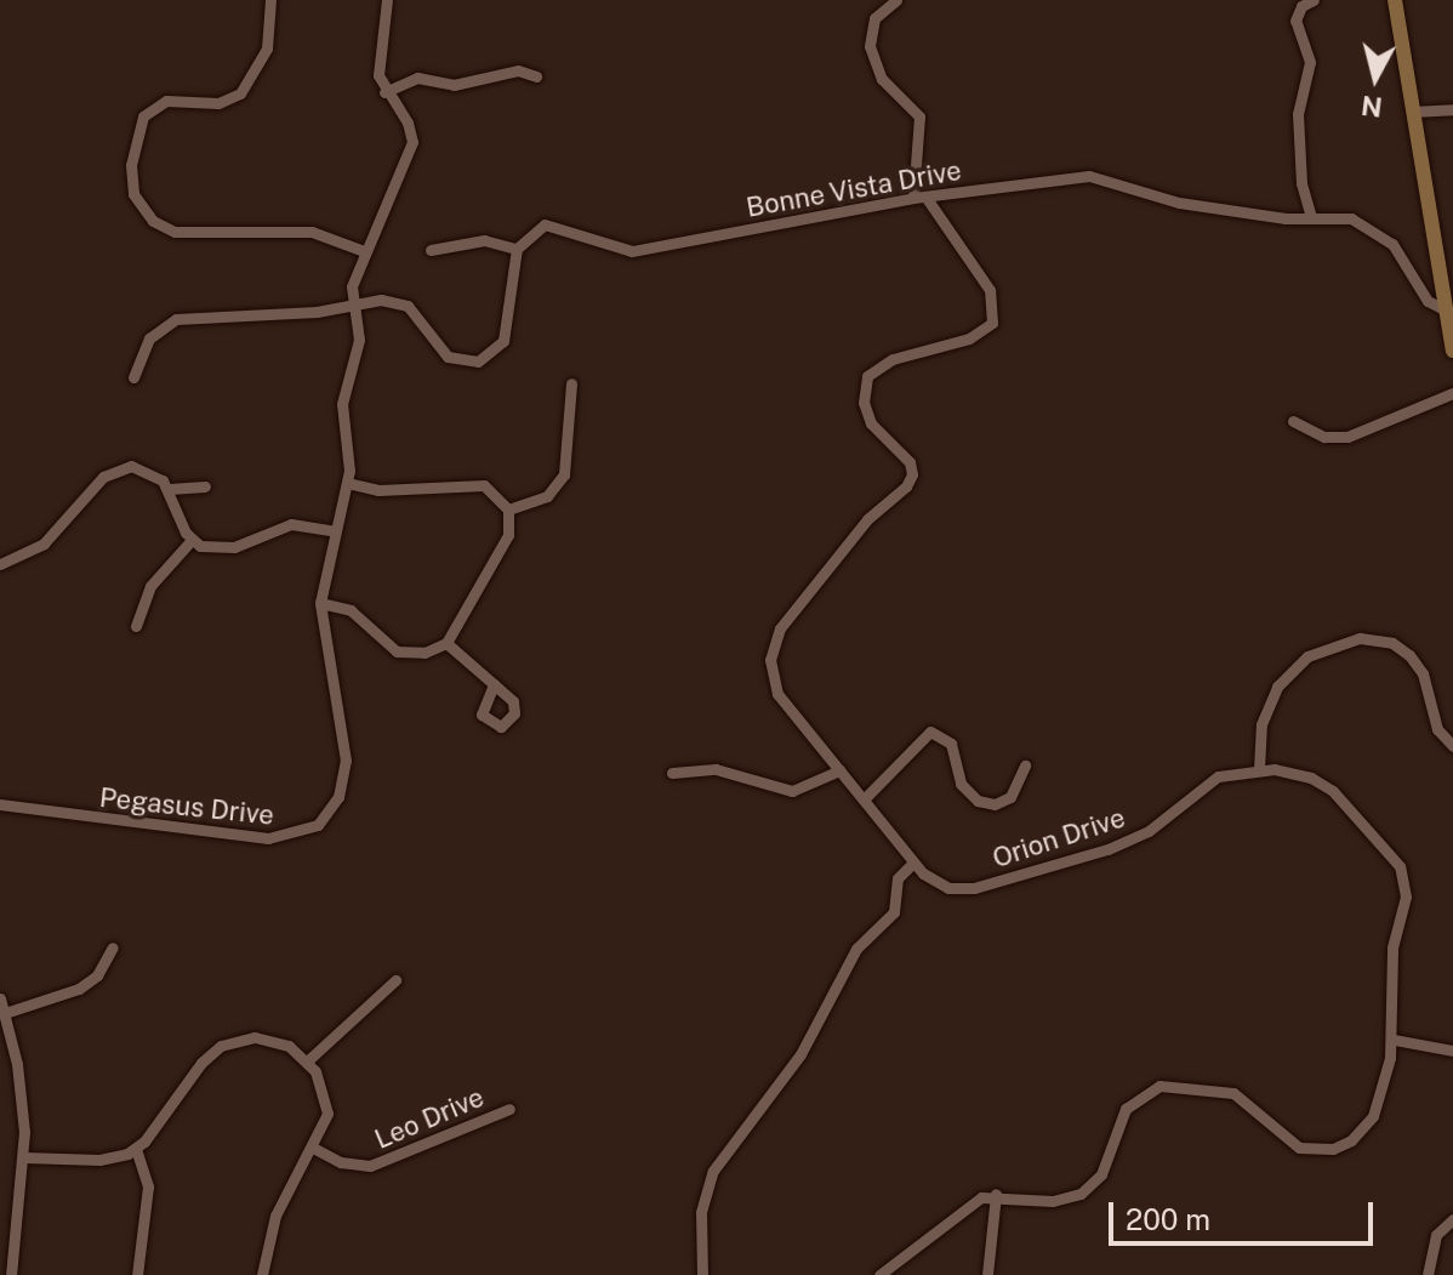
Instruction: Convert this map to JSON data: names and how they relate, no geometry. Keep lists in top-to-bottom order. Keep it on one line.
{"streets":{"street":["Bonne Vista Drive","Pegasus Drive","Orion Drive","Leo Drive"]},"scale_bar":"200 m","north":"bottom"}
